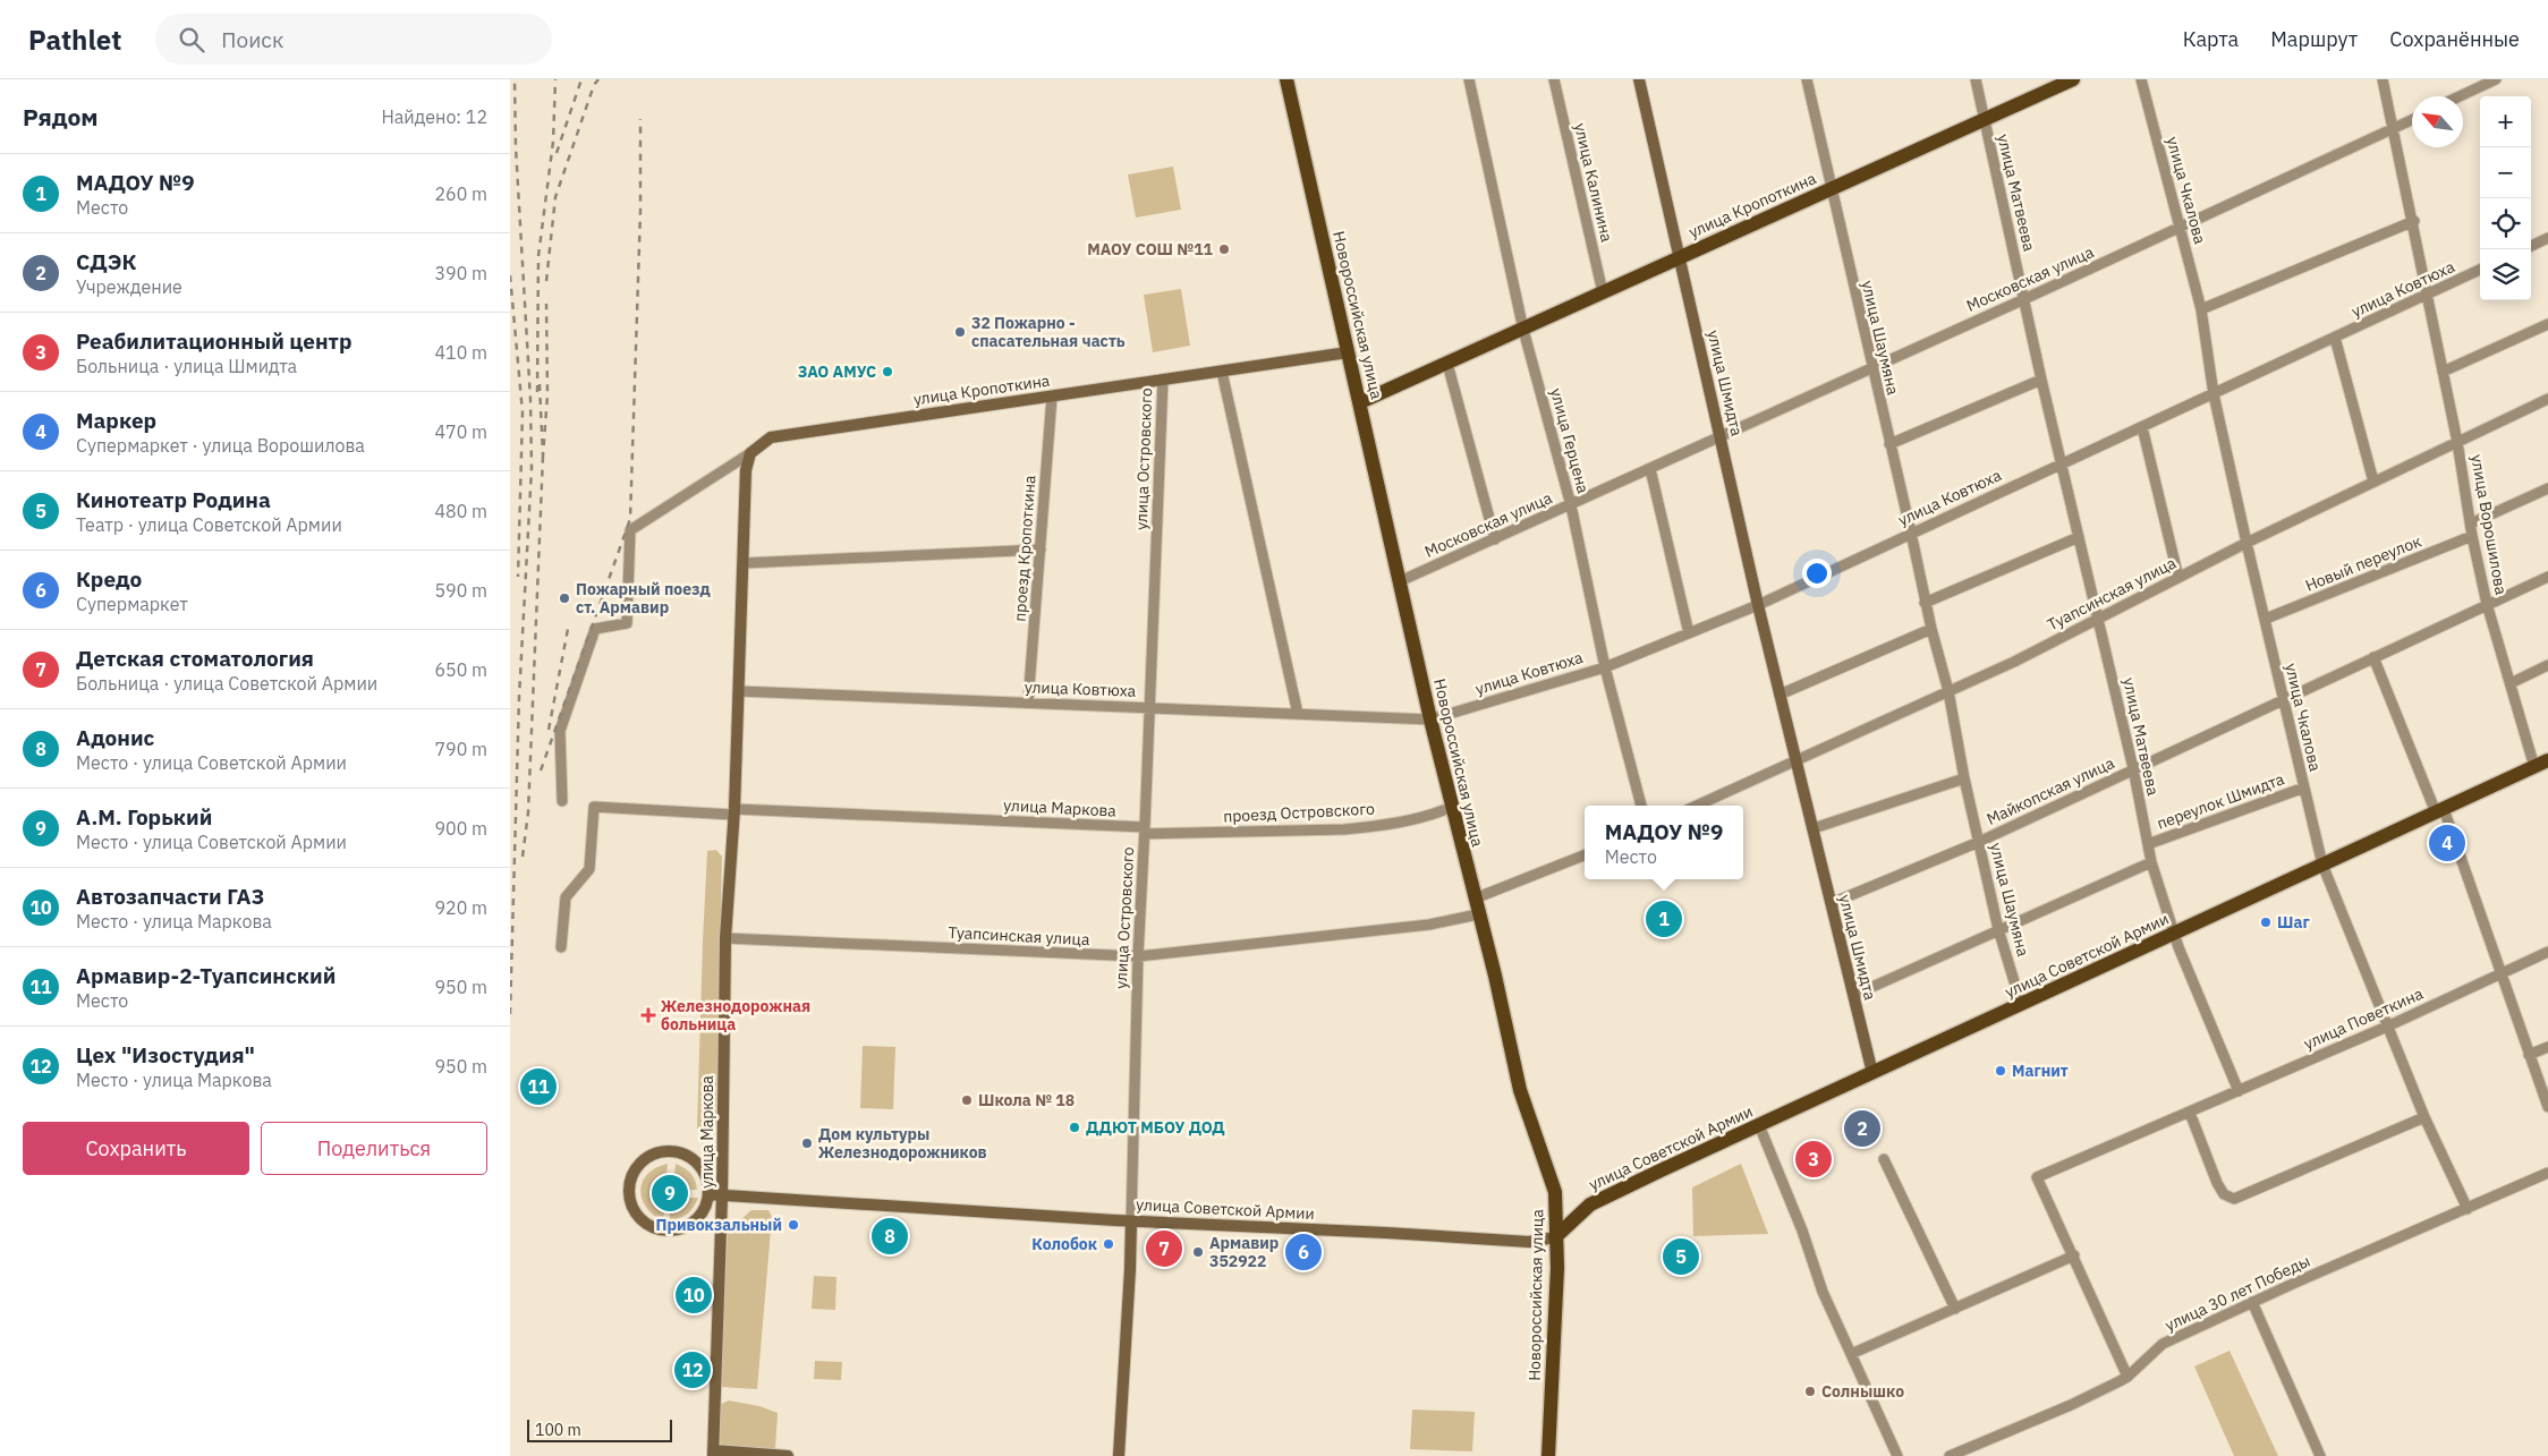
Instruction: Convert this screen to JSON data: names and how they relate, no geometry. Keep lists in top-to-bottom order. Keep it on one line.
{"streets":{"main road":["улица Кропоткина","Новороссийская улица","улица Шмидта","улица Островского","улица Маркова","улица Советской Армии"],"street":["улица Калинина","улица Чкалова","улица Матвеева","Московская улица","улица Ковтюха","улица Шаумяна","улица Герцена","улица Ворошилова","проезд Кропоткина","Новый переулок","Туапсинская улица","Майкопская улица","переулок Шмидта","проезд Островского","улица Поветкина","улица 30 лет Победы"]},"crossings":[["улица Калинина","улица Кропоткина"],["улица Чкалова","Московская улица"],["улица Чкалова","улица Ковтюха"],["улица Чкалова","Новый переулок"],["улица Чкалова","Туапсинская улица"],["улица Чкалова","Майкопская улица"],["улица Чкалова","переулок Шмидта"],["улица Чкалова","улица Советской Армии"],["улица Чкалова","улица Поветкина"],["улица Чкалова","улица 30 лет Победы"],["улица Матвеева","улица Кропоткина"],["улица Матвеева","Московская улица"],["улица Матвеева","улица Ковтюха"],["улица Матвеева","Туапсинская улица"],["улица Матвеева","Майкопская улица"],["улица Матвеева","переулок Шмидта"],["улица Матвеева","улица Советской Армии"],["улица Матвеева","улица Поветкина"],["улица Кропоткина","Новороссийская улица"],["улица Кропоткина","улица Шаумяна"],["улица Кропоткина","улица Шмидта"],["улица Кропоткина","улица Герцена"],["улица Кропоткина","улица Островского"],["улица Кропоткина","проезд Кропоткина"],["улица Кропоткина","улица Маркова"],["Московская улица","Новороссийская улица"],["Московская улица","улица Шаумяна"],["Московская улица","улица Шмидта"],["Московская улица","улица Герцена"],["Московская улица","улица Ворошилова"],["улица Ковтюха","Новороссийская улица"],["улица Ковтюха","улица Шаумяна"],["улица Ковтюха","улица Шмидта"],["улица Ковтюха","улица Герцена"],["улица Ковтюха","улица Островского"],["улица Ковтюха","улица Ворошилова"],["улица Ковтюха","проезд Кропоткина"],["улица Ковтюха","улица Маркова"],["Новороссийская улица","Туапсинская улица"],["Новороссийская улица","проезд Островского"],["Новороссийская улица","улица Советской Армии"],["улица Шаумяна","Туапсинская улица"],["улица Шаумяна","Майкопская улица"],["улица Шаумяна","улица Советской Армии"],["улица Шмидта","Туапсинская улица"],["улица Шмидта","Майкопская улица"],["улица Шмидта","улица Советской Армии"],["улица Островского","Туапсинская улица"],["улица Островского","улица Маркова"],["улица Островского","проезд Островского"],["улица Островского","улица Советской Армии"],["улица Ворошилова","Новый переулок"],["улица Ворошилова","Туапсинская улица"],["улица Ворошилова","Майкопская улица"],["улица Ворошилова","улица Советской Армии"],["Туапсинская улица","улица Маркова"],["улица Маркова","проезд Островского"],["улица Маркова","улица Советской Армии"]],"places":{"other":["МАОУ СОШ №11","32 Пожарно - спасательная часть","ЗАО АМУС","Пожарный поезд ст. Армавир","Шаг","Магнит","Школа № 18","ДДЮТ МБОУ ДОД","Дом культуры Железнодорожников","Привокзальный","Колобок","Армавир 352922","Солнышко"],"health":["Железнодорожная больница"]},"scale_bar":"100 m","north":"top left","page":{"header":"Pathlet","search":"Поиск","nav":["Карта","Маршрут","Сохранённые"],"heading":["Рядом","Найдено: 12"],"map_buttons":["+","−"],"list":[{"mark":"1","name":"МАДОУ №9","note":"Место","value":"260 m"},{"mark":"2","name":"СДЭК","note":"Учреждение","value":"390 m"},{"mark":"3","name":"Реабилитационный центр","note":"Больница · улица Шмидта","value":"410 m"},{"mark":"4","name":"Маркер","note":"Супермаркет · улица Ворошилова","value":"470 m"},{"mark":"5","name":"Кинотеатр Родина","note":"Театр · улица Советской Армии","value":"480 m"},{"mark":"6","name":"Кредо","note":"Супермаркет","value":"590 m"},{"mark":"7","name":"Детская стоматология","note":"Больница · улица Советской Армии","value":"650 m"},{"mark":"8","name":"Адонис","note":"Место · улица Советской Армии","value":"790 m"},{"mark":"9","name":"А.М. Горький","note":"Место · улица Советской Армии","value":"900 m"},{"mark":"10","name":"Автозапчасти ГАЗ","note":"Место · улица Маркова","value":"920 m"},{"mark":"11","name":"Армавир-2-Туапсинский","note":"Место","value":"950 m"},{"mark":"12","name":"Цех \"Изостудия\"","note":"Место · улица Маркова","value":"950 m"}],"popup":["МАДОУ №9","Место"],"pins":["4","1","11","2","3","9","8","7","6","5","10","12"],"buttons":["Сохранить","Поделиться"],"scale":"100 m"}}
